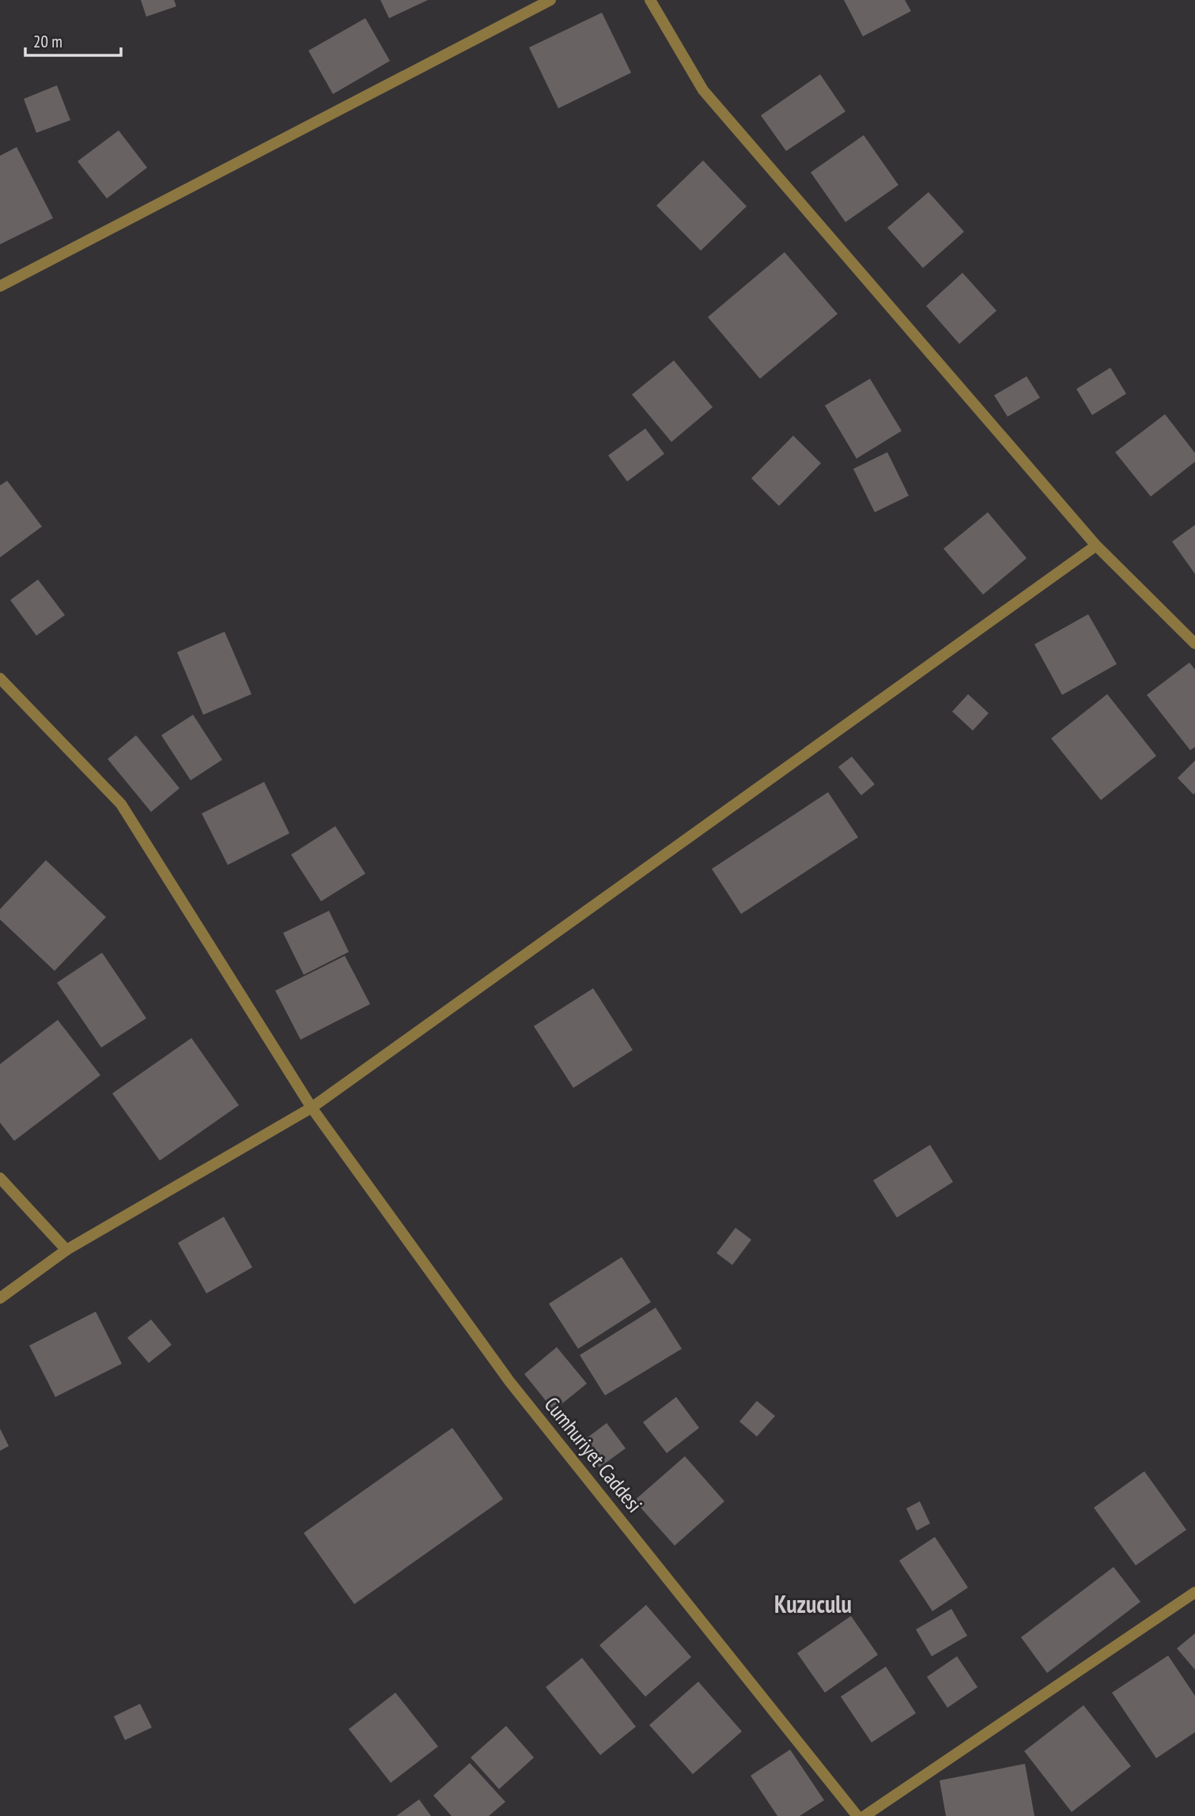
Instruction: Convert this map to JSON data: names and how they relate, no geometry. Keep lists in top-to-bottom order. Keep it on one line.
{"streets":{"street":["Cumhuriyet Caddesi"]},"districts":["Kuzuculu"],"scale_bar":"20 m"}
